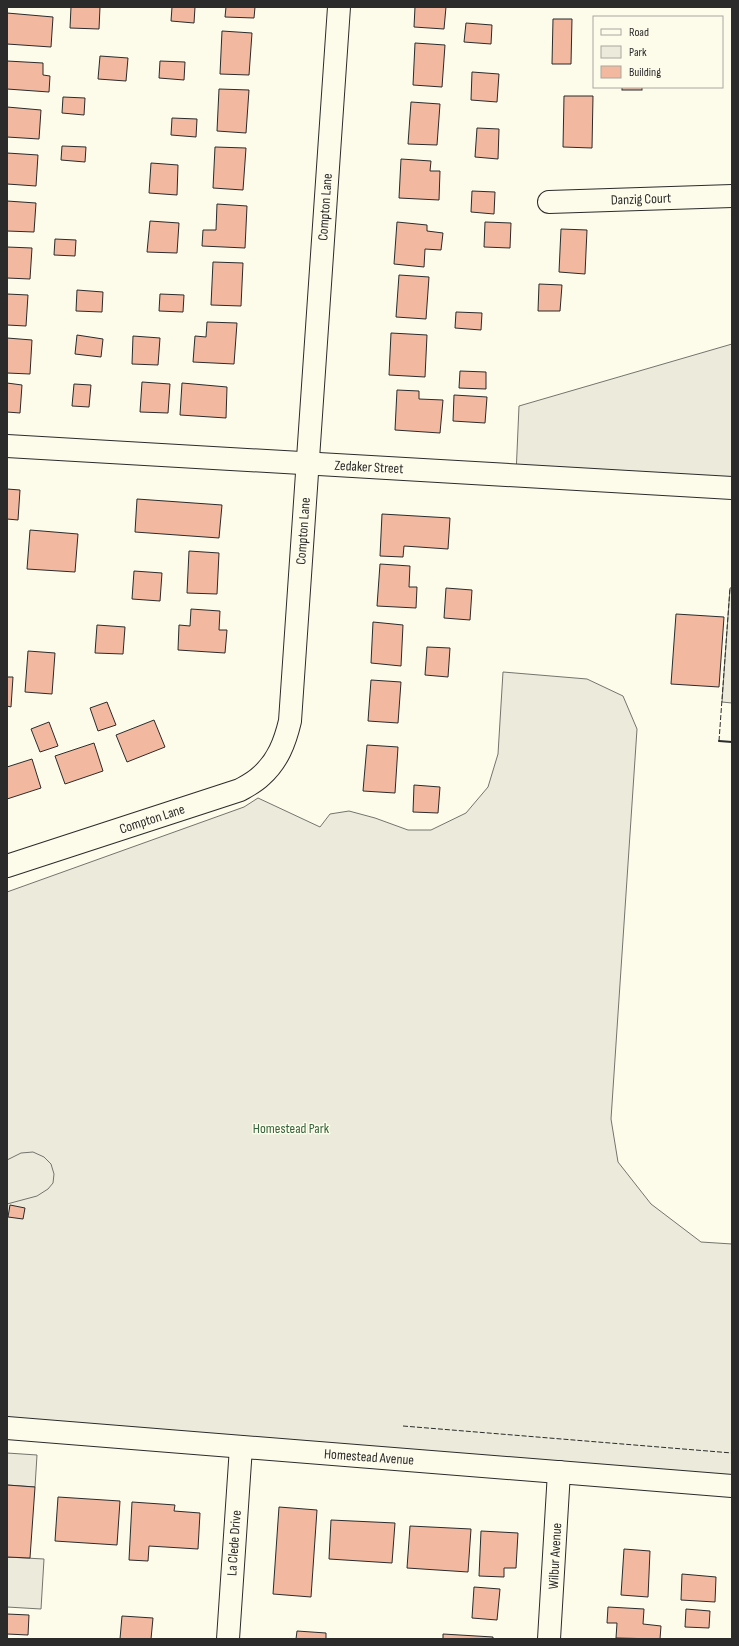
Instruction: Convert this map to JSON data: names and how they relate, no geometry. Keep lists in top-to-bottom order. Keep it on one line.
{"streets":{"street":["Danzig Court","Compton Lane","Zedaker Street","Homestead Avenue","La Clede Drive","Wilbur Avenue"]},"crossings":[["Compton Lane","Zedaker Street"],["Homestead Avenue","La Clede Drive"],["Homestead Avenue","Wilbur Avenue"]],"parks":["Homestead Park"],"legend":["Road","Park","Building"]}
